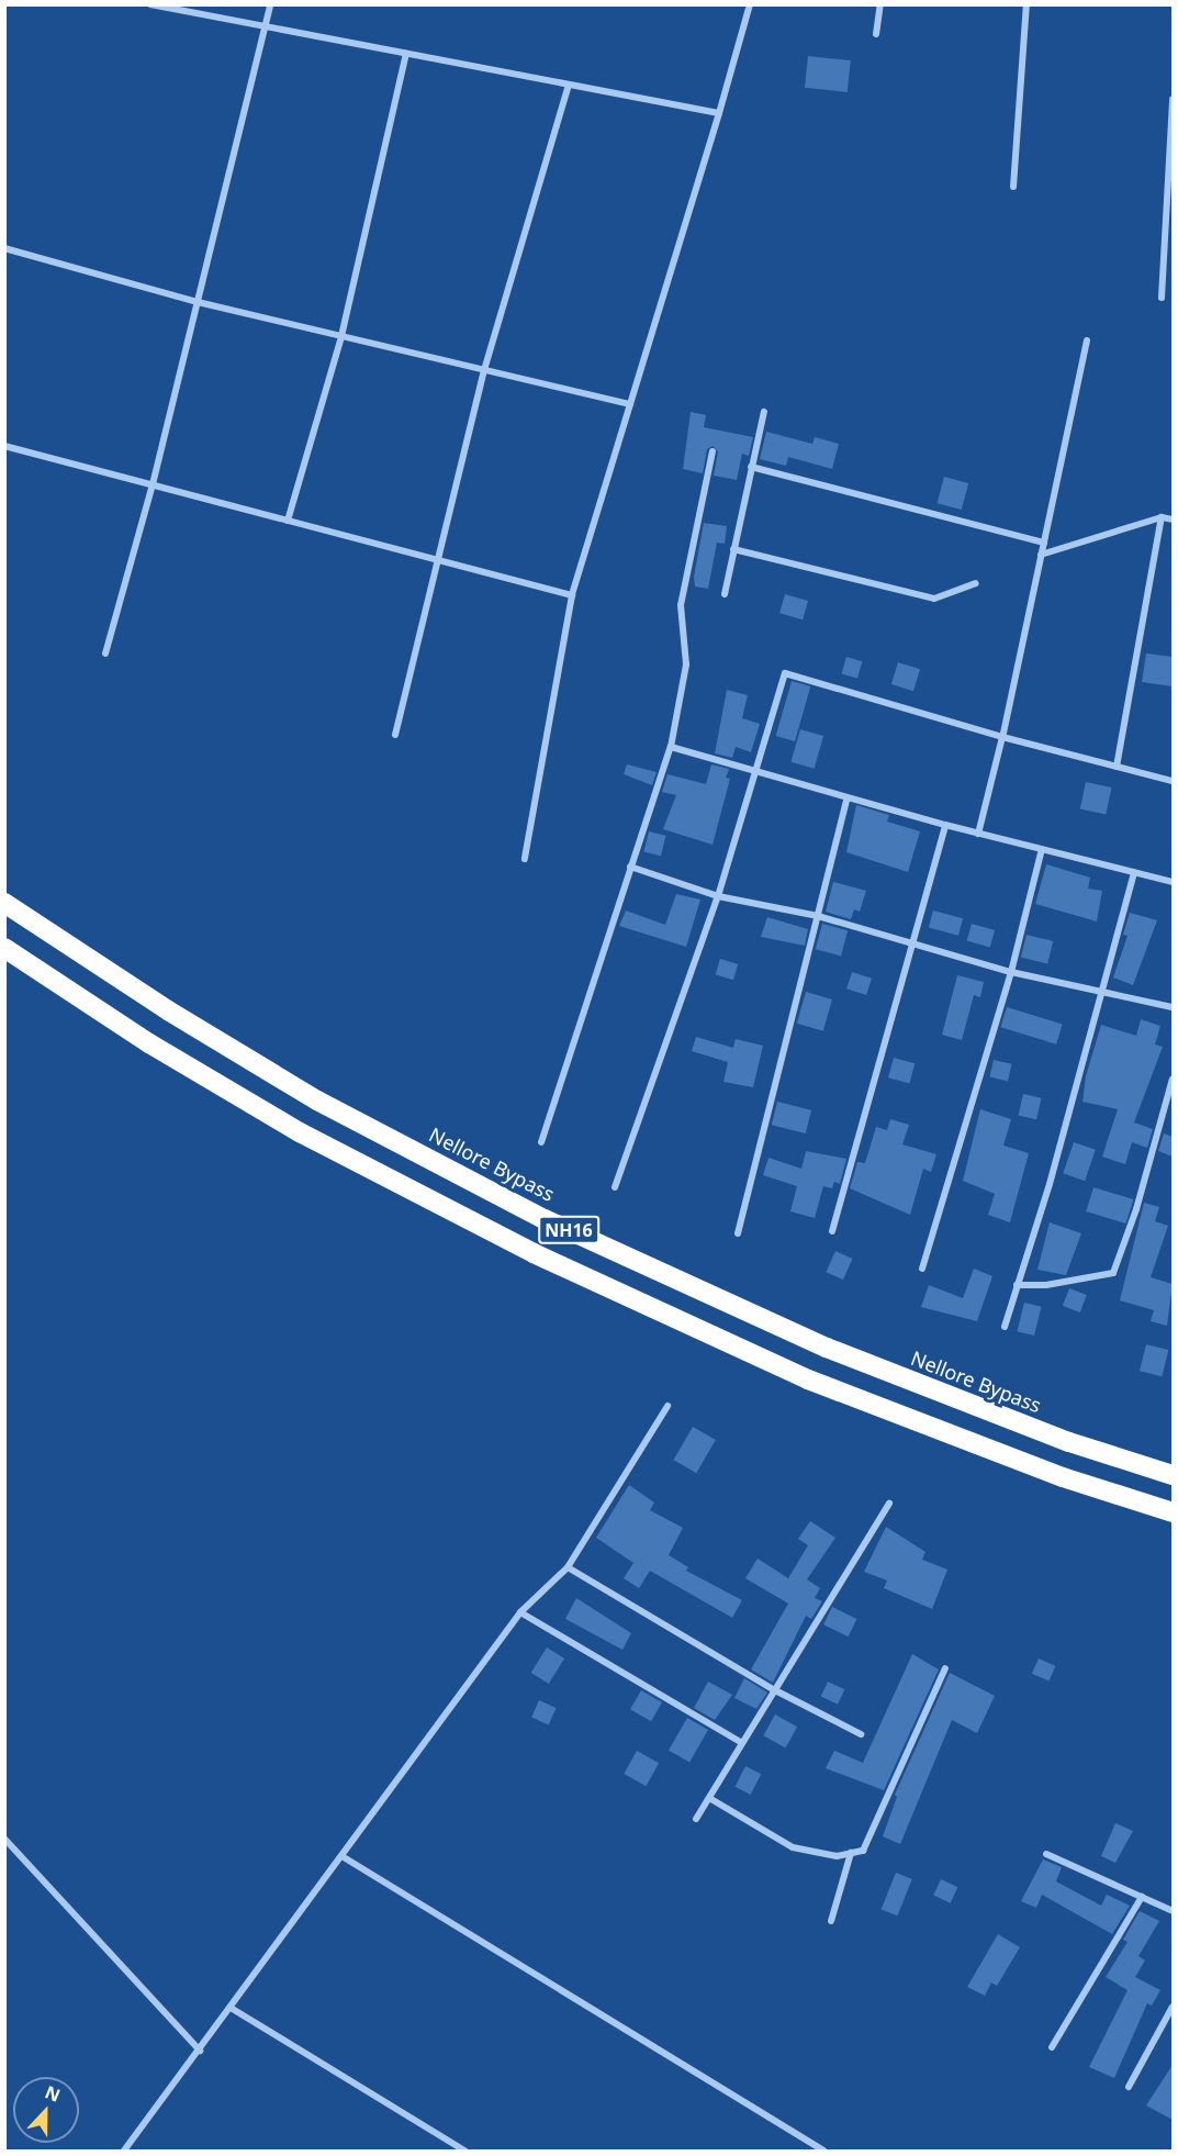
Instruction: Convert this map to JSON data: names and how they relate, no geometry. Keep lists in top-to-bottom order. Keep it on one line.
{"streets":{"highway":["Nellore Bypass","NH16"]},"north":"top"}
